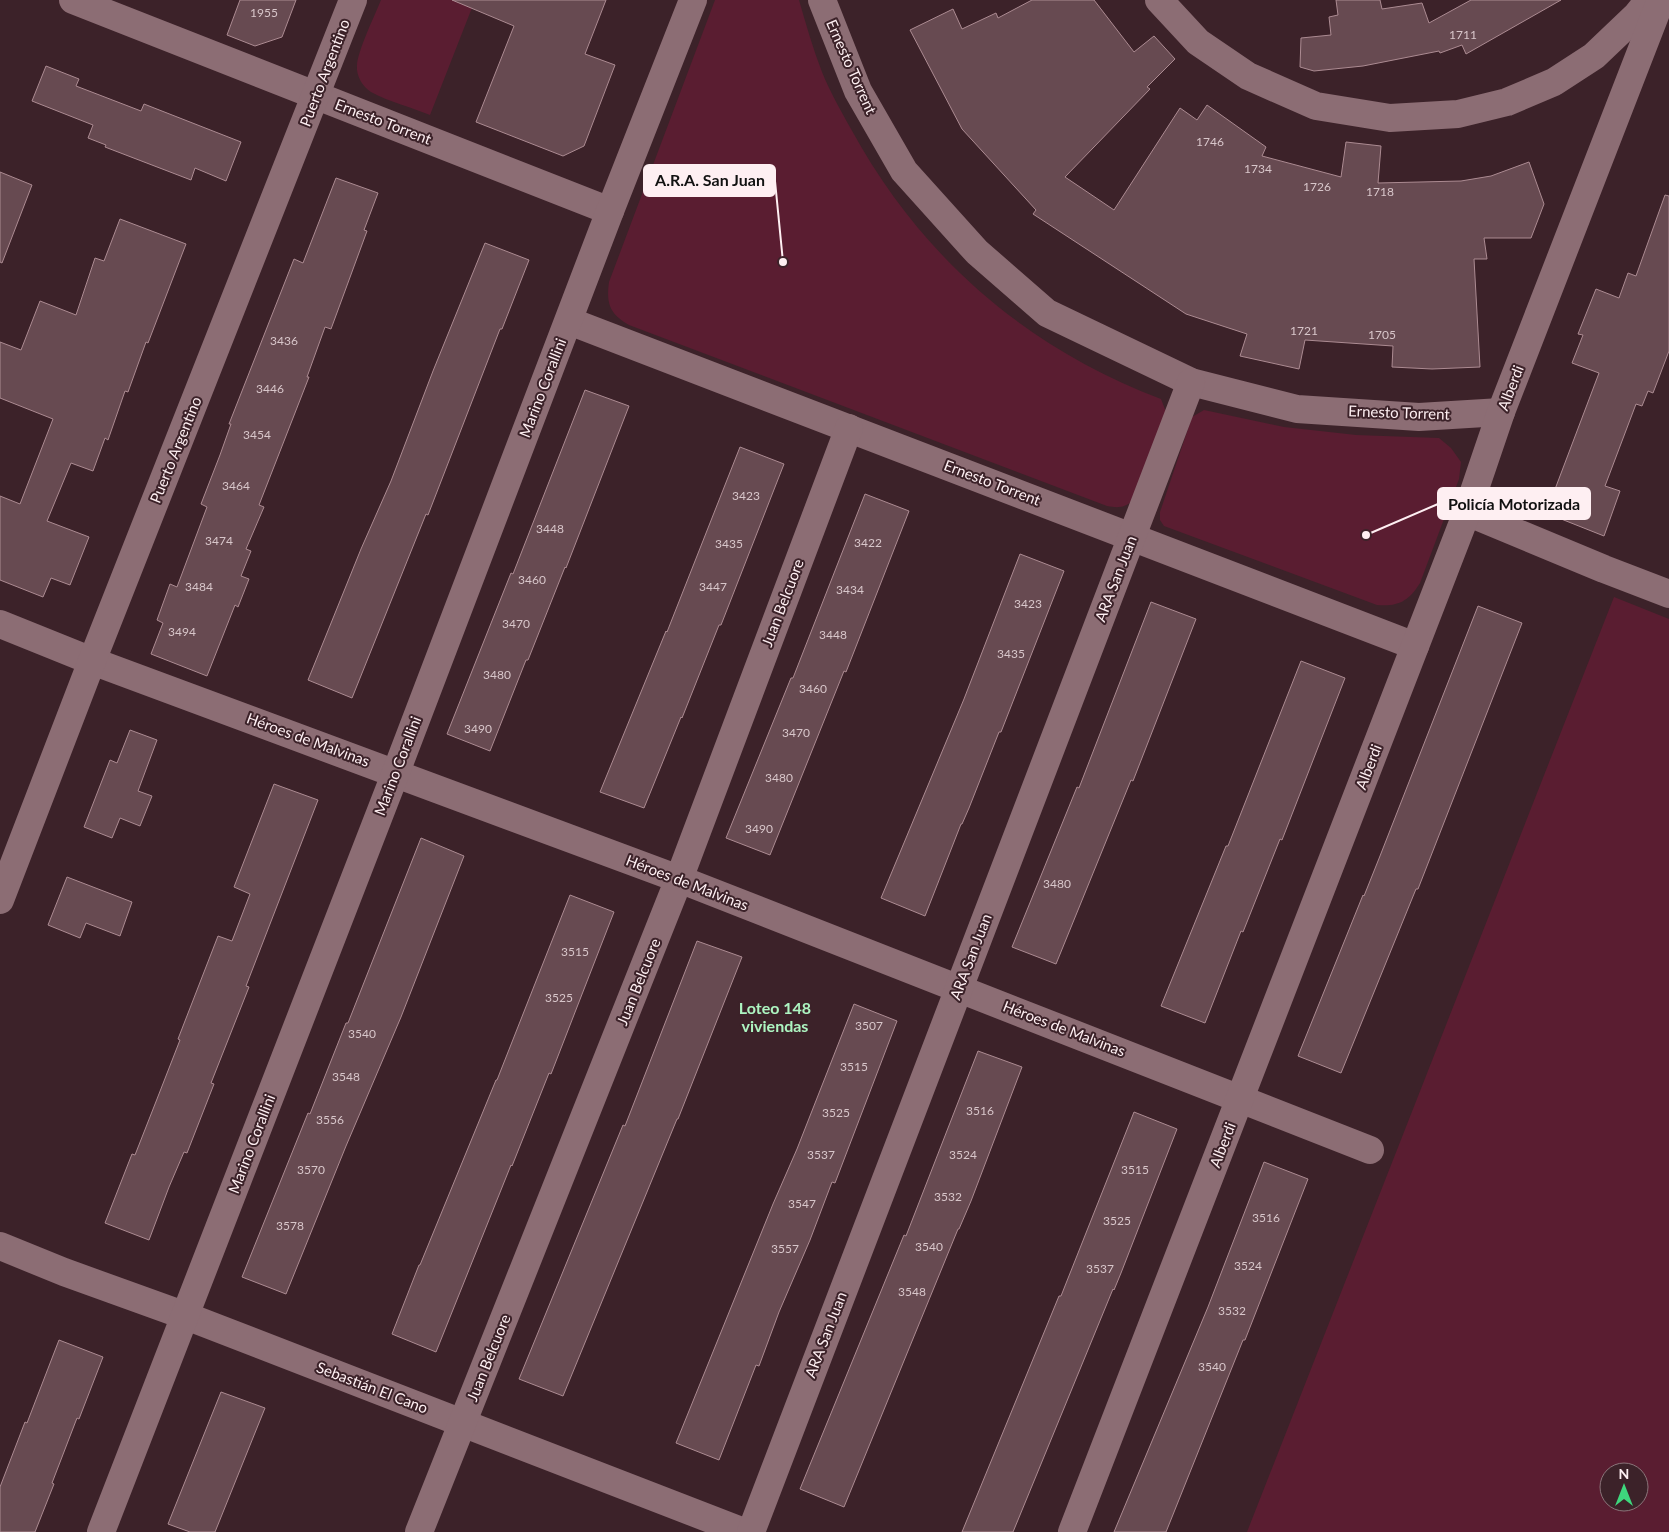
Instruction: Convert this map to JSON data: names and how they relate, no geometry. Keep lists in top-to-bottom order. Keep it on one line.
{"streets":{"street":["Ernesto Torrent","Puerto Argentino","Marino Corallini","Alberdi","ARA San Juan","Juan Belcuore","Héroes de Malvinas","Sebastián El Cano"]},"crossings":[["Ernesto Torrent","Puerto Argentino"],["Ernesto Torrent","Marino Corallini"],["Ernesto Torrent","Alberdi"],["Ernesto Torrent","ARA San Juan"],["Ernesto Torrent","Juan Belcuore"],["Puerto Argentino","Héroes de Malvinas"],["Marino Corallini","Héroes de Malvinas"],["Marino Corallini","Sebastián El Cano"],["Alberdi","Héroes de Malvinas"],["ARA San Juan","Héroes de Malvinas"],["Juan Belcuore","Héroes de Malvinas"],["Juan Belcuore","Sebastián El Cano"]],"districts":["Loteo 148 viviendas"],"places":["A.R.A. San Juan","Policía Motorizada"],"house_numbers":["1955","1711","1746","1734","1726","1718","1721","1705","3436","3446","3454","3464","3423","3448","3474","3422","3435","3460","3484","3447","3434","3423","3470","3494","3448","3435","3480","3460","3490","3470","3480","3490","3480","3515","3525","3507","3540","3515","3548","3516","3525","3556","3537","3524","3570","3515","3532","3547","3516","3525","3578","3540","3557","3524","3537","3548","3532","3540"],"north":"top"}
